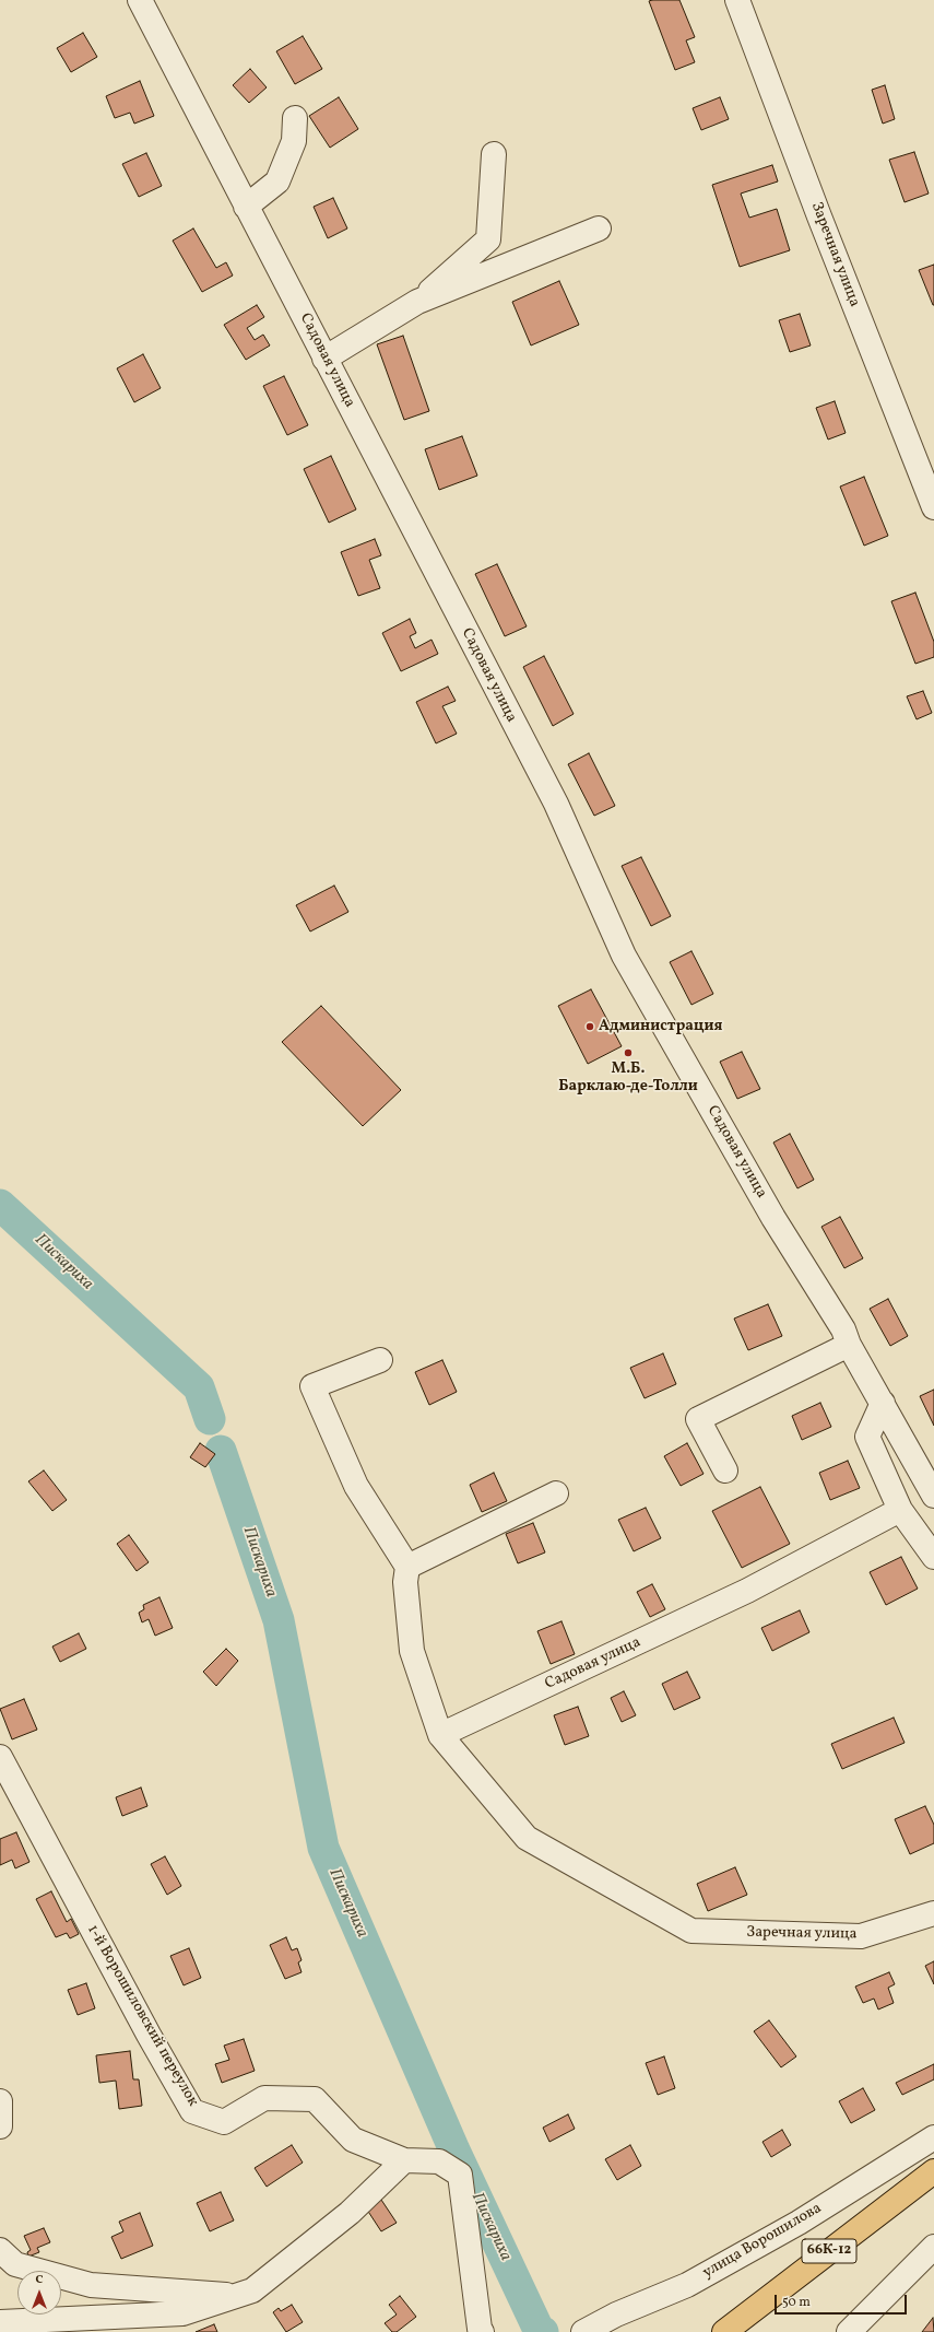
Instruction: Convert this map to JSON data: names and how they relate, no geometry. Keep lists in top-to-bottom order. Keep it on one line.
{"streets":{"main road":["66К-12"],"street":["Заречная улица","Садовая улица","1-й Ворошиловский переулок","улица Ворошилова"]},"crossings":[["Заречная улица","Садовая улица"]],"water":["Пискариха"],"places":["Администрация","М.Б. Барклаю-де-Толли"],"scale_bar":"50 m","north":"top"}
